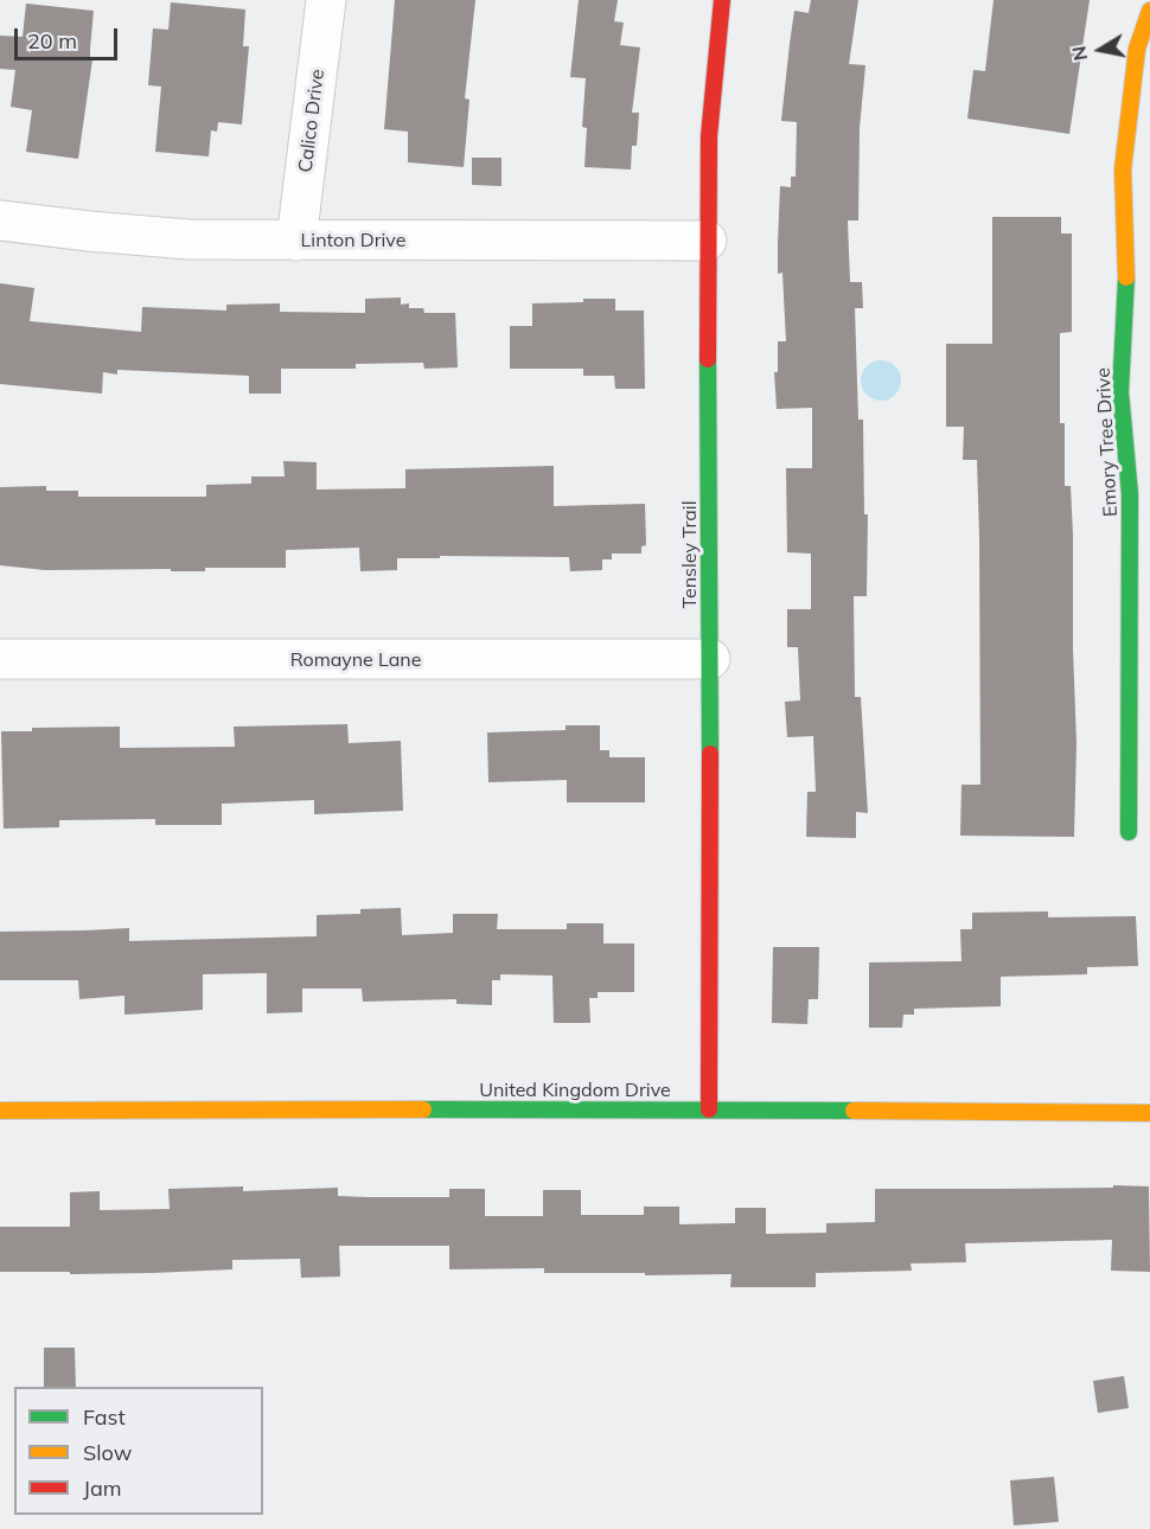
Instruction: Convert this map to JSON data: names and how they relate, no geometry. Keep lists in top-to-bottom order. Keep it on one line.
{"streets":{"street":["Calico Drive","Linton Drive","Emory Tree Drive","Tensley Trail","Romayne Lane","United Kingdom Drive"]},"crossings":[["Calico Drive","Linton Drive"],["Linton Drive","Tensley Trail"],["Tensley Trail","Romayne Lane"],["Tensley Trail","United Kingdom Drive"]],"legend":["Fast","Slow","Jam"],"scale_bar":"20 m","north":"left"}
